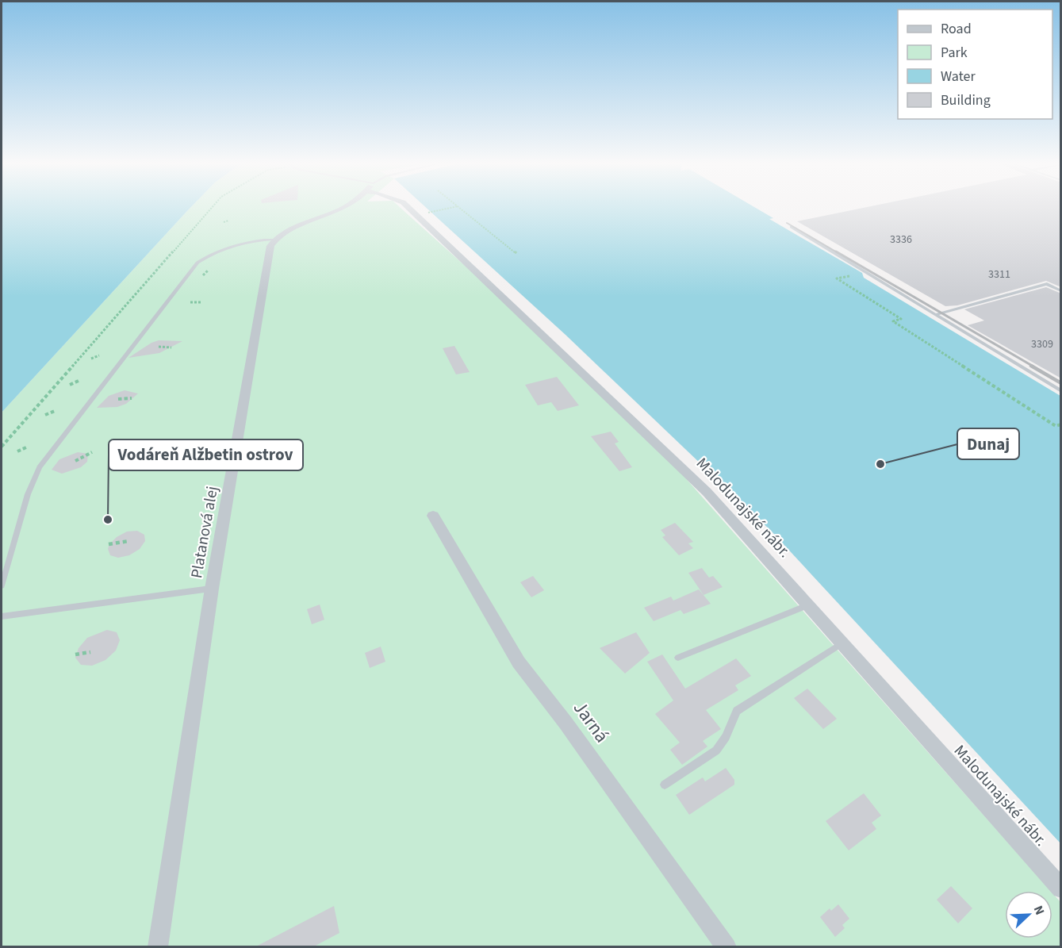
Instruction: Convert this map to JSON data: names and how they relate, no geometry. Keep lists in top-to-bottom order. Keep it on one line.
{"streets":{"street":["Malodunajské nábr.","Platanová alej","Jarná"]},"places":["Dunaj","Vodáreň Alžbetin ostrov"],"house_numbers":["3336","3311","3309"],"legend":["Road","Park","Water","Building"],"north":"top right"}
